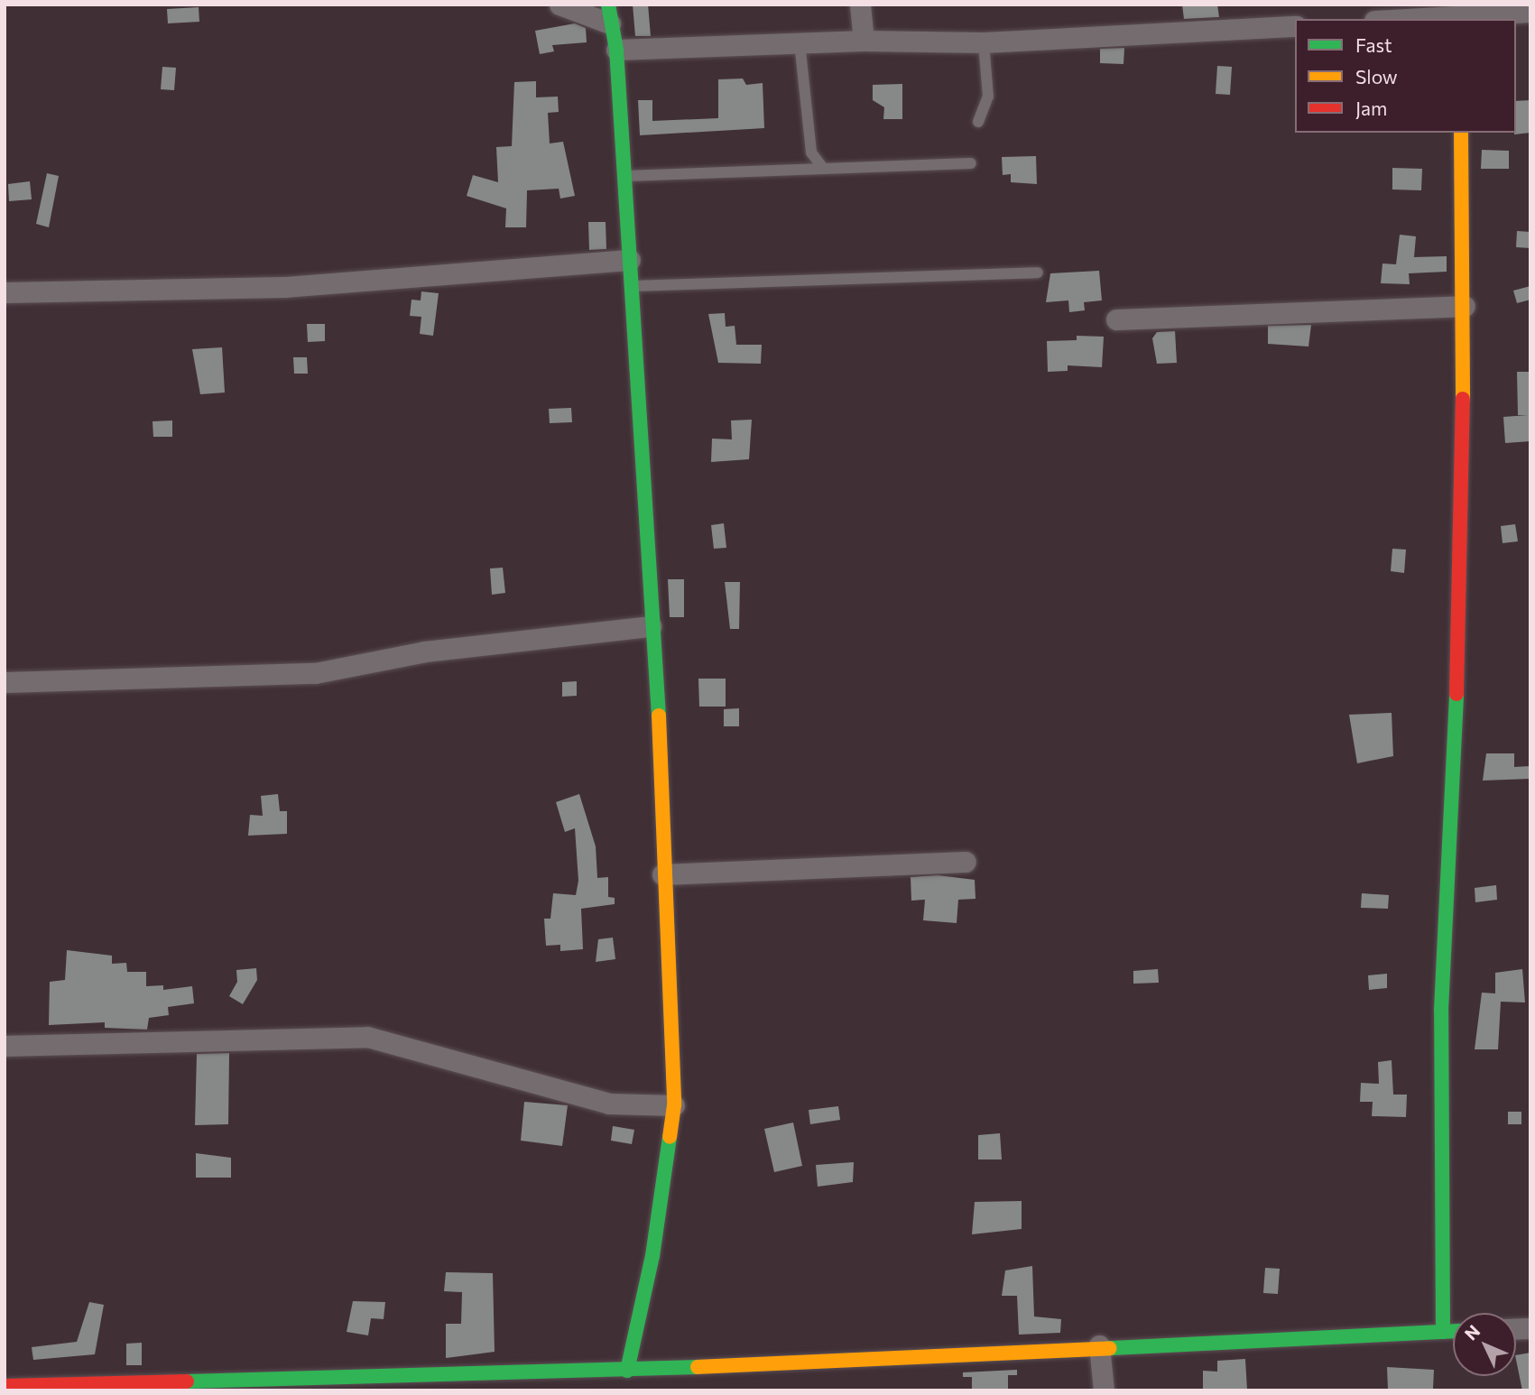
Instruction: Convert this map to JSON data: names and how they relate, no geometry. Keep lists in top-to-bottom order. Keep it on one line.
{"legend":["Fast","Slow","Jam"],"north":"top left"}
